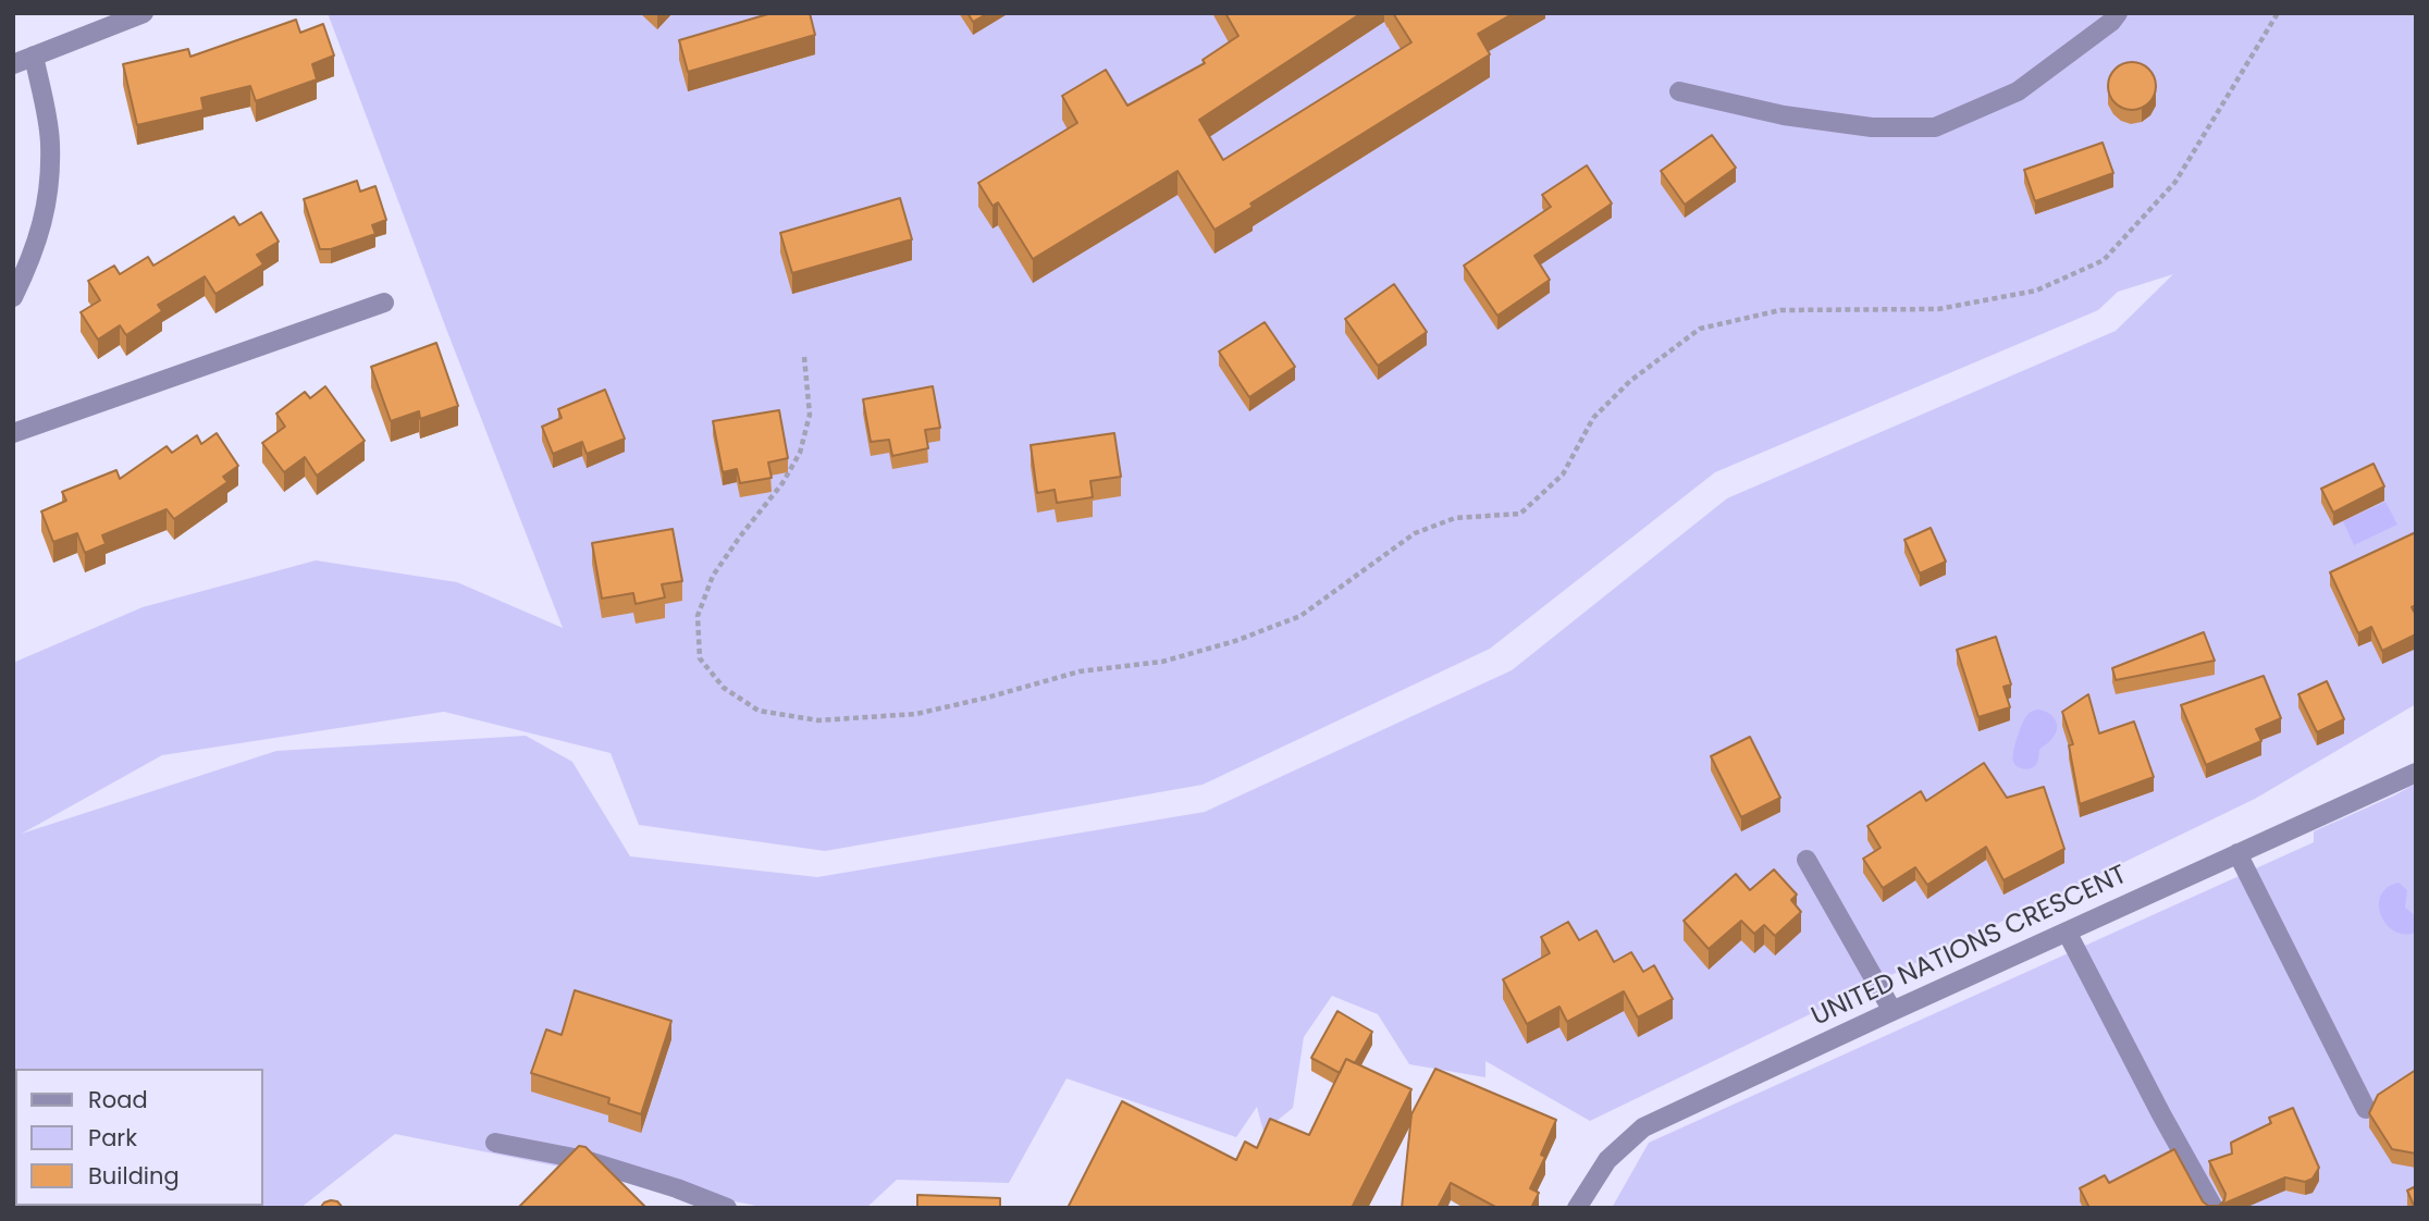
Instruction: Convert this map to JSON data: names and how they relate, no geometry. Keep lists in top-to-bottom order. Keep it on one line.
{"streets":{"street":["UNITED NATIONS CRESCENT"]},"legend":["Road","Park","Building"]}
